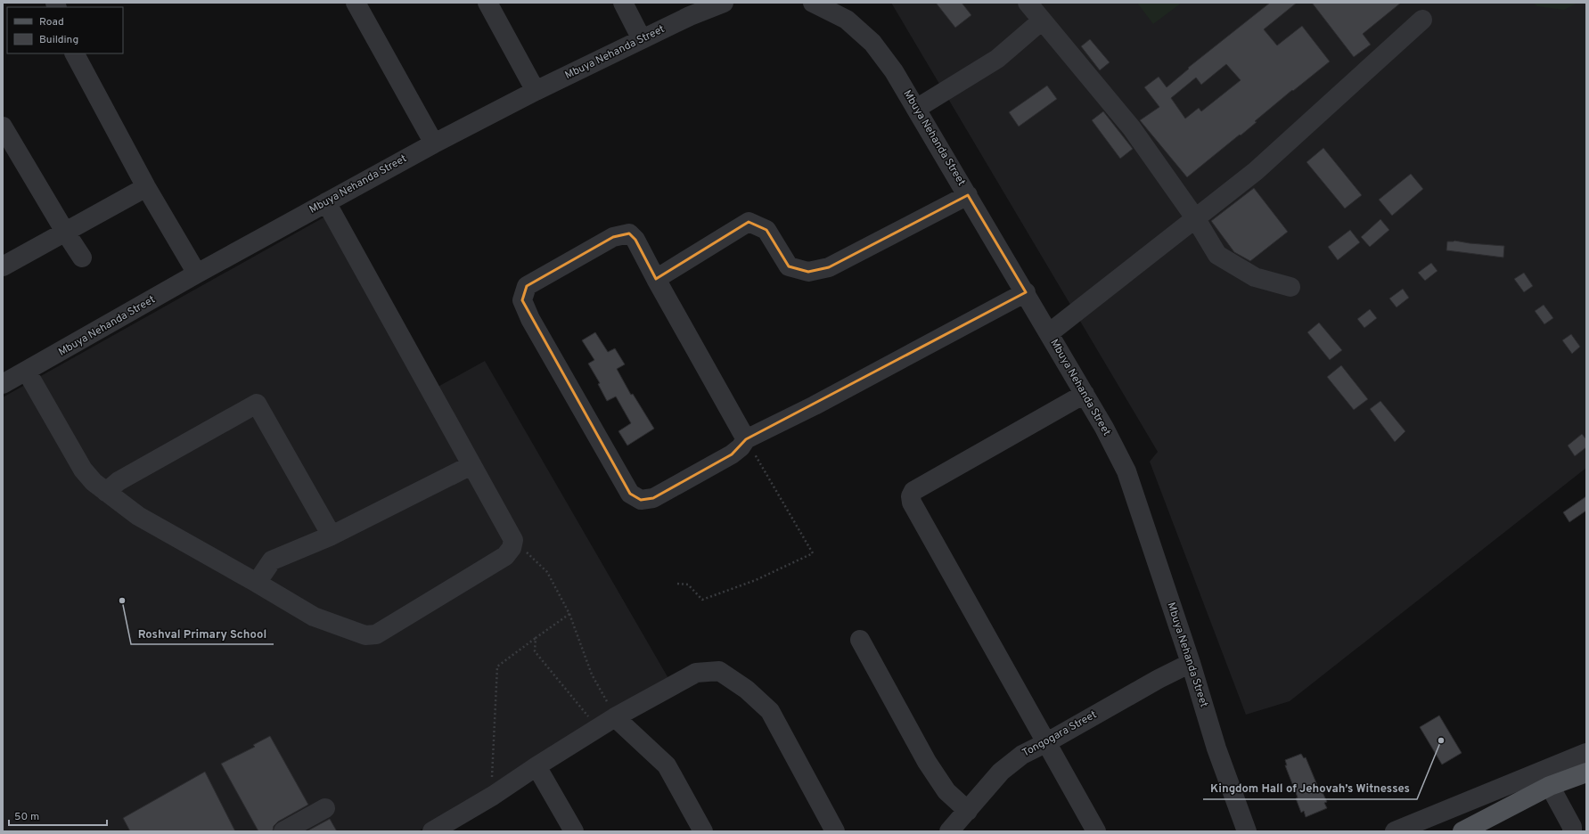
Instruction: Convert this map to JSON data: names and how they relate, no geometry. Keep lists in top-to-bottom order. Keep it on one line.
{"streets":{"street":["Mbuya Nehanda Street","Tongogara Street"]},"crossings":[["Mbuya Nehanda Street","Tongogara Street"]],"places":["Roshval Primary School","Kingdom Hall of Jehovah’s Witnesses"],"legend":["Road","Building"],"scale_bar":"50 m"}
